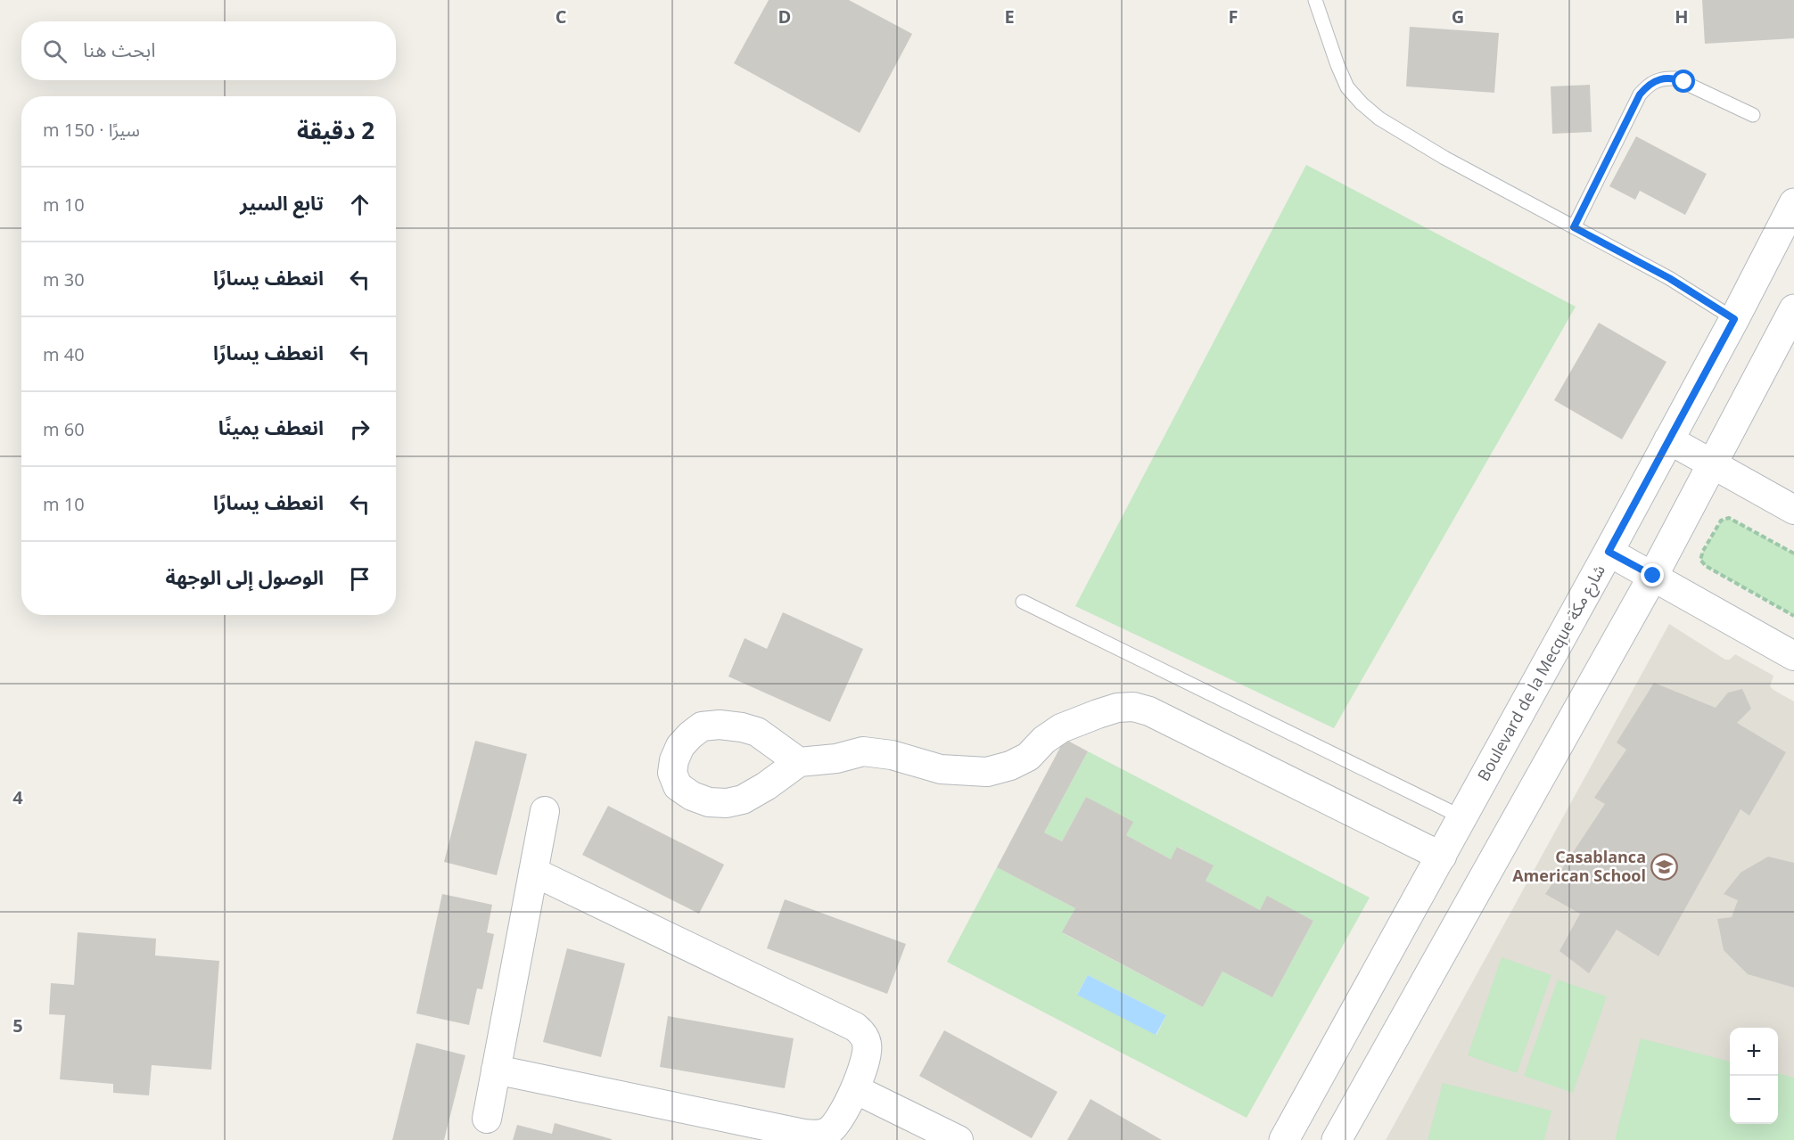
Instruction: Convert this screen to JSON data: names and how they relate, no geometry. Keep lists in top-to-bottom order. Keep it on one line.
{"streets":{"main road":["Boulevard de la Mecque شارع مكة"]},"places":{"school or university":["Casablanca American School"]},"page":{"search":"ابحث هنا","heading":["2 دقيقة","سيرًا · 150 m"],"list":[["تابع السير","10 m"],["انعطف يسارًا","30 m"],["انعطف يسارًا","40 m"],["انعطف يمينًا","60 m"],["انعطف يسارًا","10 m"],"الوصول إلى الوجهة"],"map_buttons":["+","−"]},"grid":{"columns":["C","D","E","F","G","H"],"rows":["4","5"]}}
